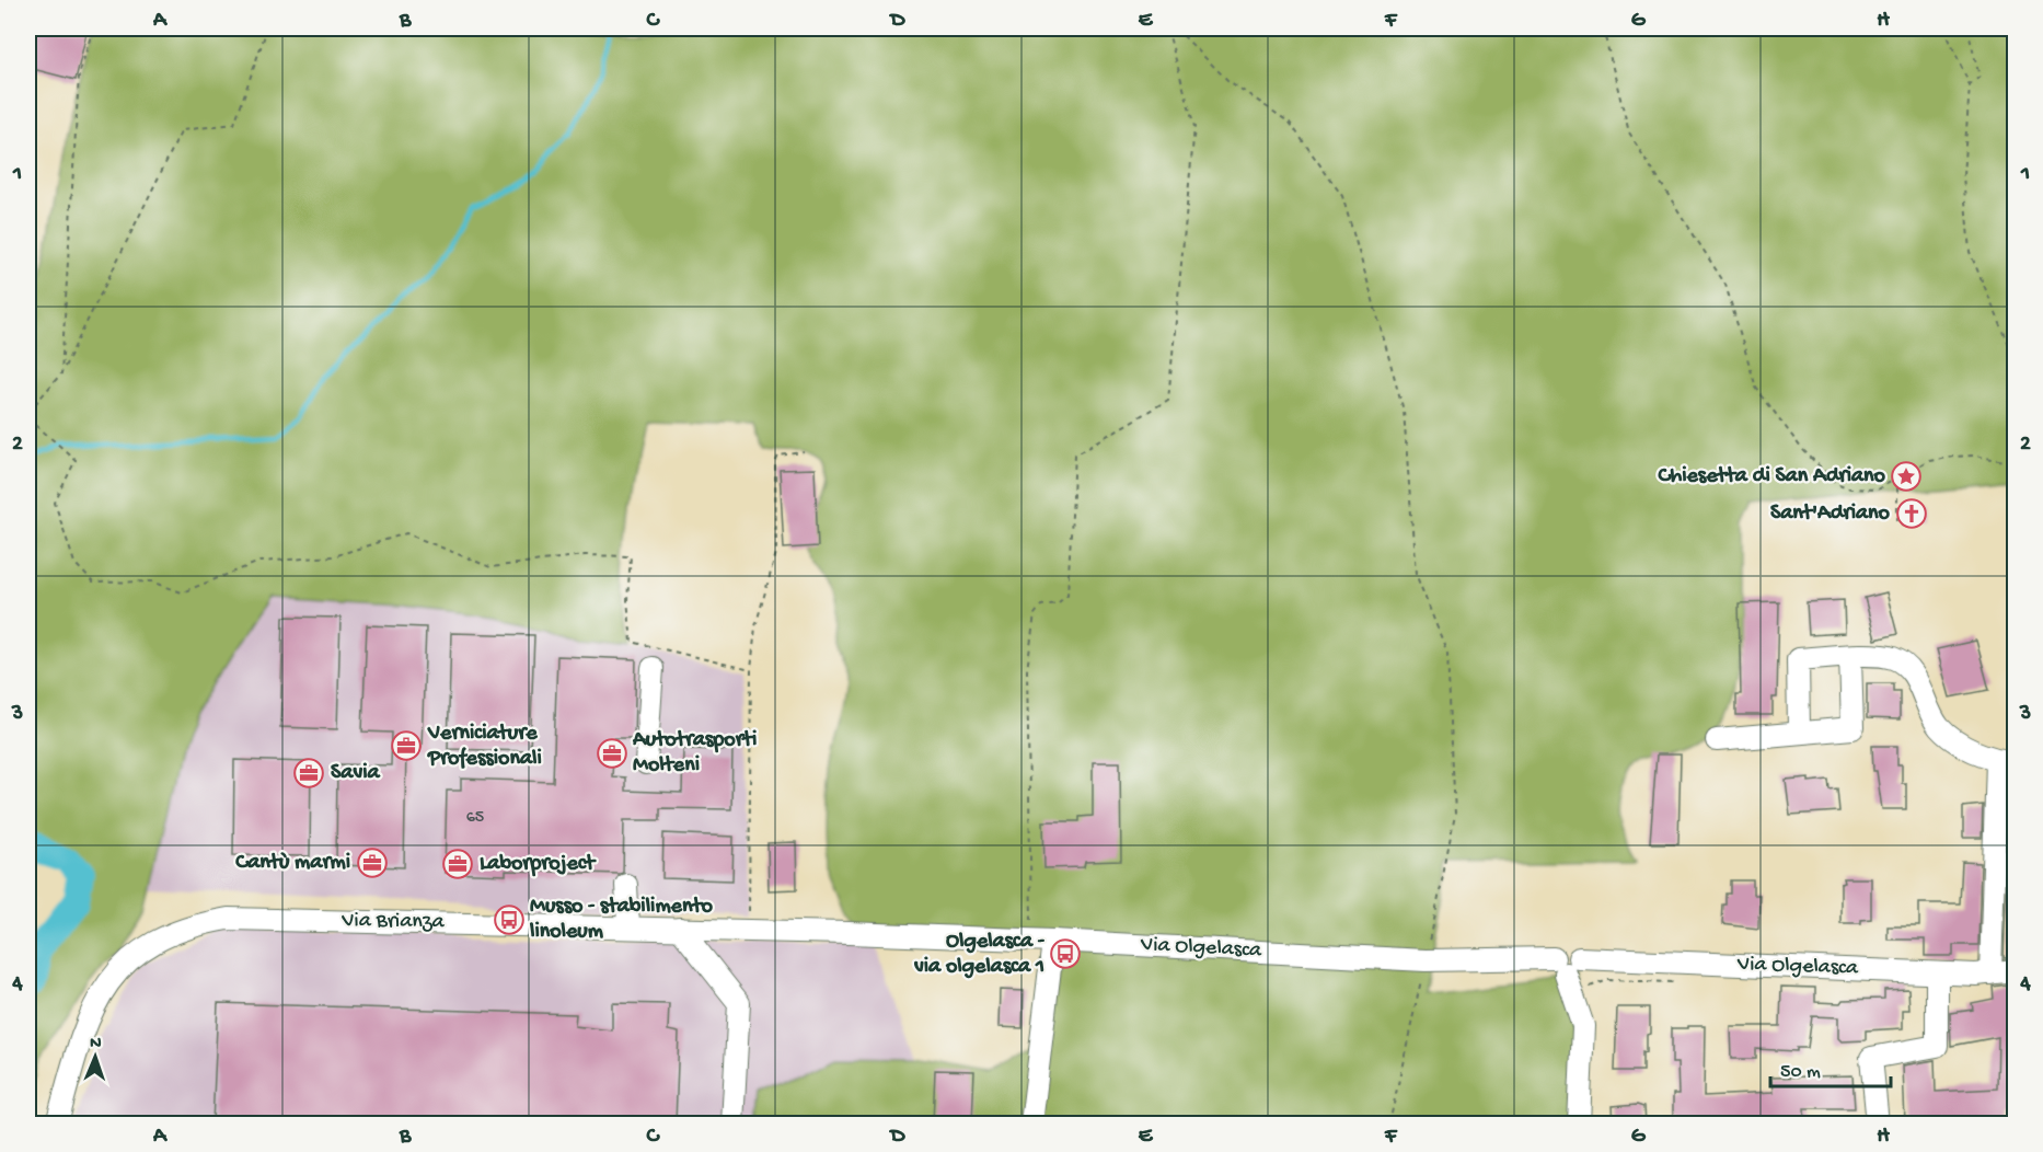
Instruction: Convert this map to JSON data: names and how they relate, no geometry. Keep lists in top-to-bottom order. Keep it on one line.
{"streets":{"street":["Via Brianza","Via Olgelasca"]},"crossings":[["Via Brianza","Via Olgelasca"]],"places":{"place":["Chiesetta di San Adriano"],"church":["Sant'Adriano"],"office":["Verniciature Professionali","Autotrasporti Molteni","Savia","Cantù marmi","Laborproject"],"bus stop":["Musso - stabilimento linoleum","Olgelasca - via olgelasca 1"]},"house_numbers":["65"],"scale_bar":"50 m","north":"top","grid":{"columns":["A","B","C","D","E","F","G","H"],"rows":["1","2","3","4"]}}
